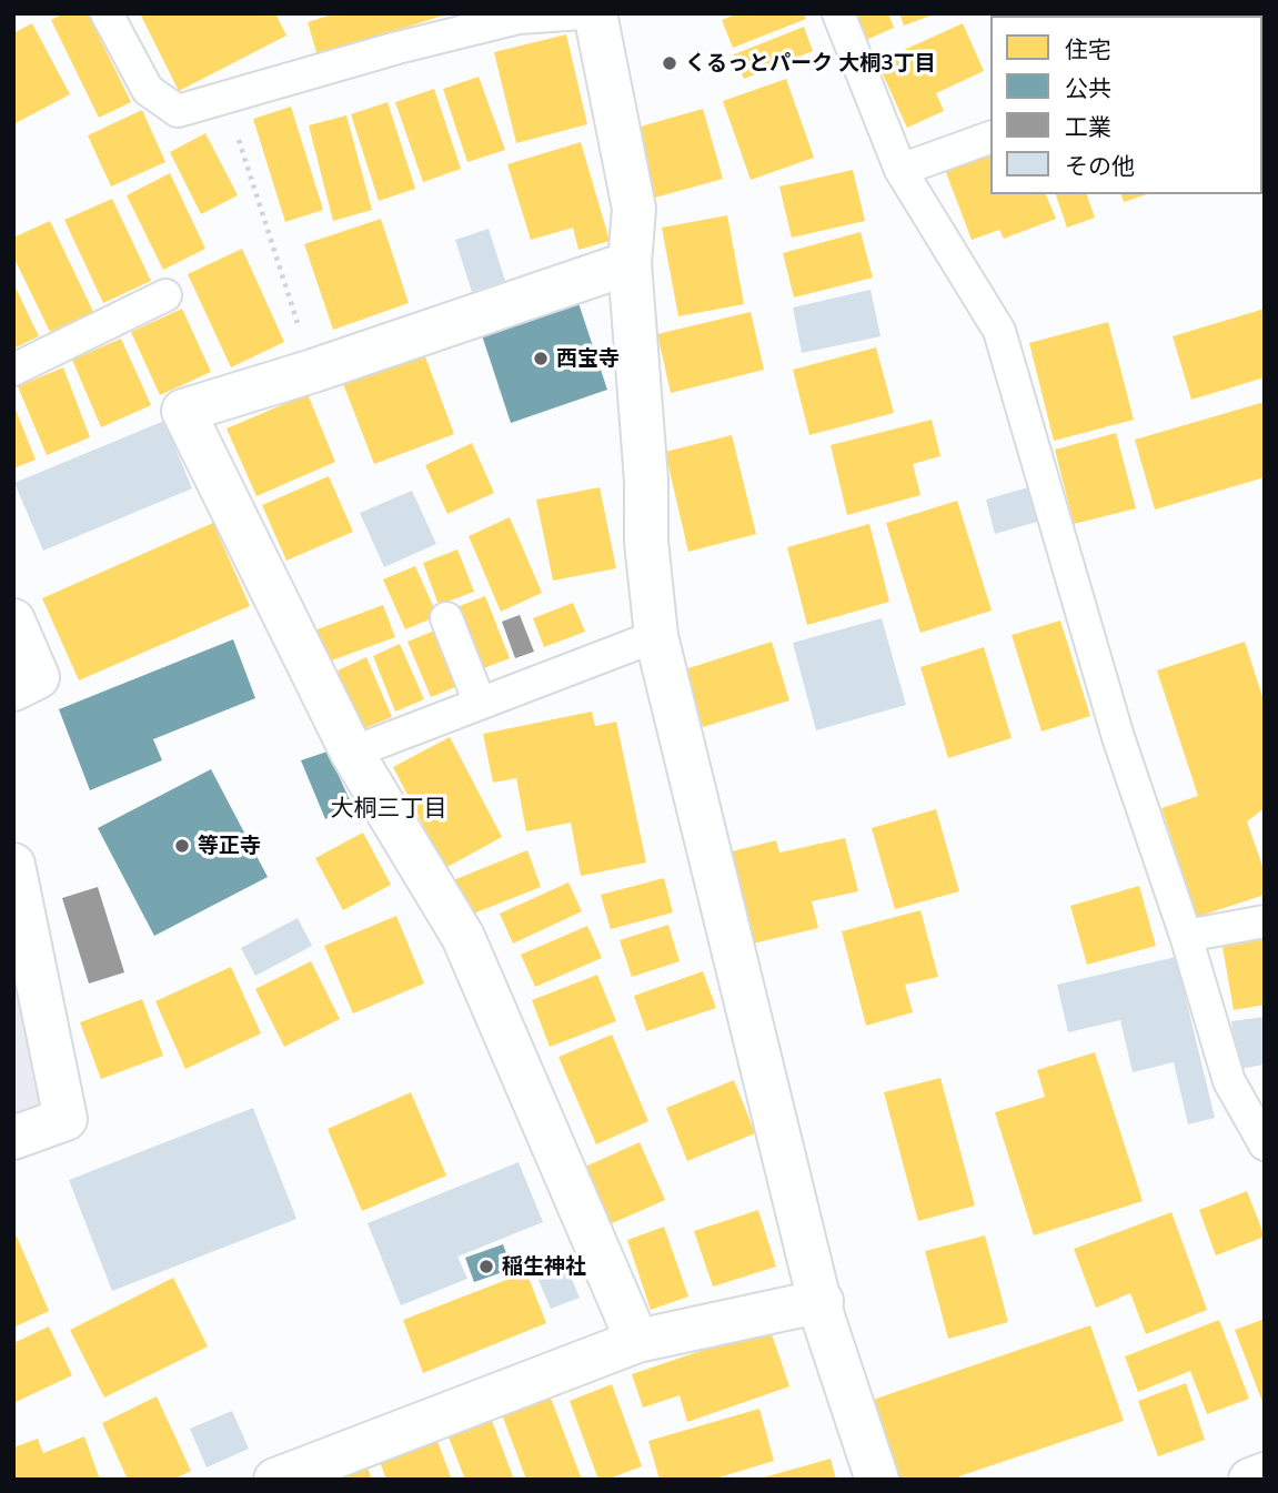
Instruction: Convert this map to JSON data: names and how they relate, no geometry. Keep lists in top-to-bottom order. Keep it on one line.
{"districts":["大桐三丁目"],"places":["くるっとパーク 大桐3丁目","西宝寺","等正寺","稲生神社"],"legend":["住宅","公共","工業","その他"]}
